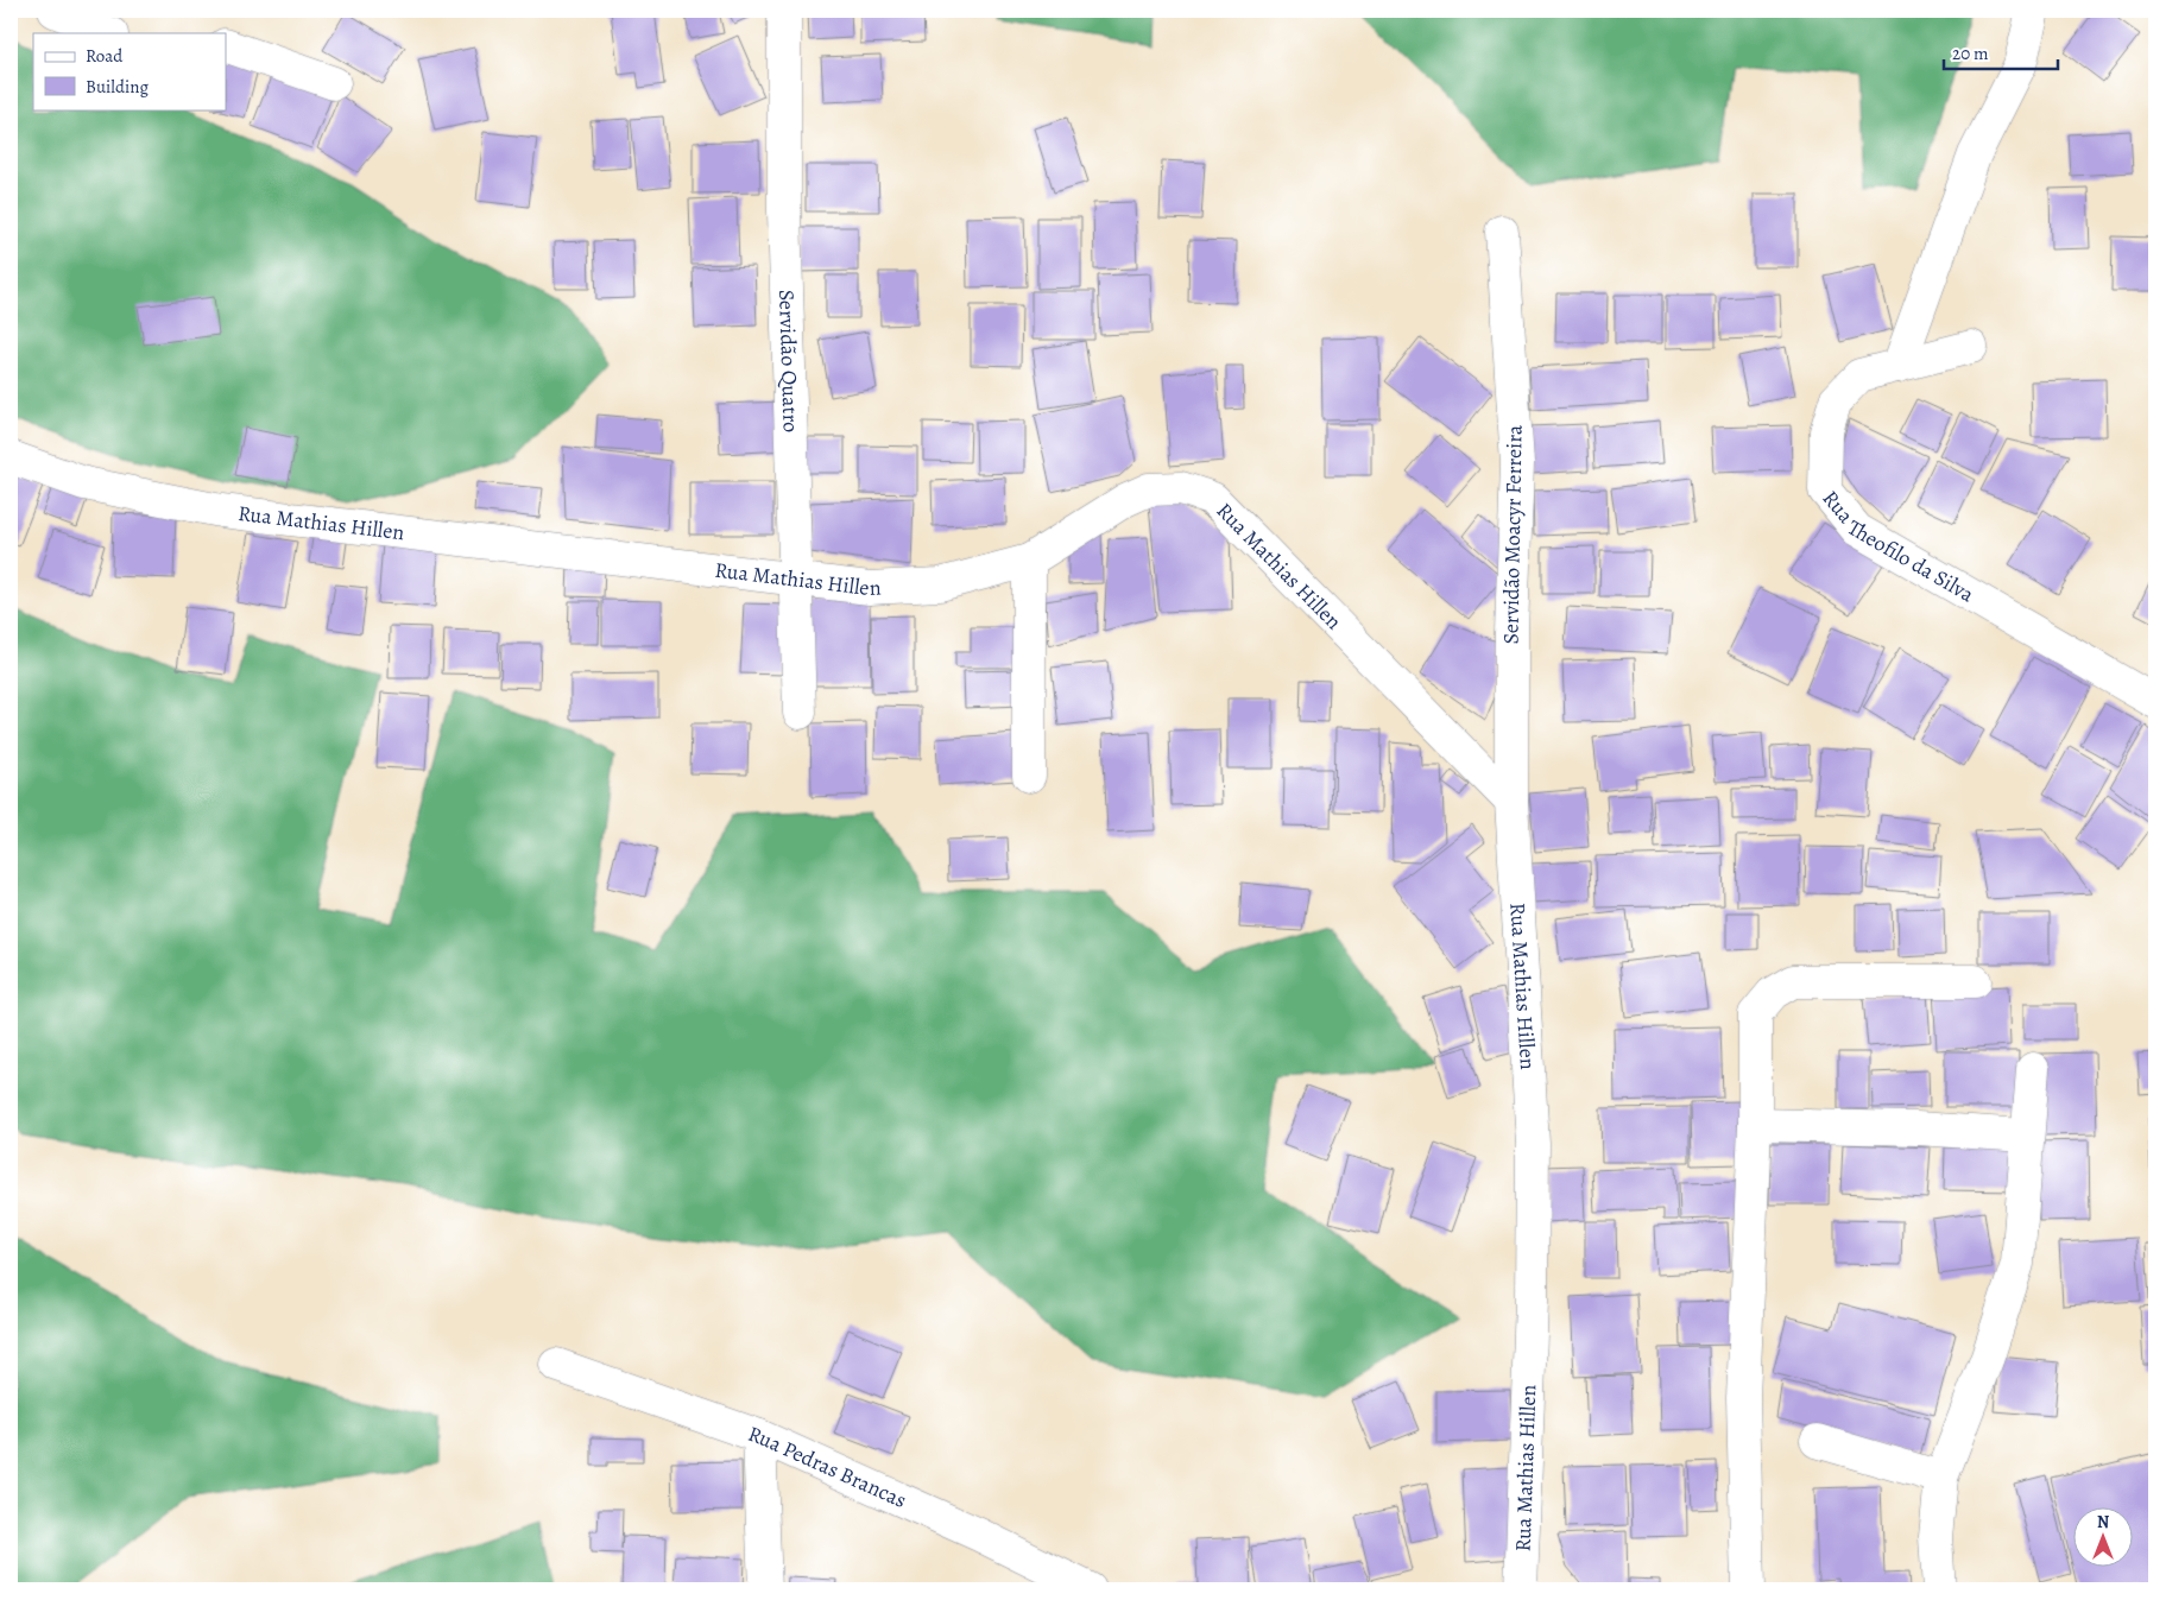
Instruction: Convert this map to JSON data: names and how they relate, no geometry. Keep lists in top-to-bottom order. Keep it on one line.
{"streets":{"street":["Servidão Quatro","Rua Mathias Hillen","Servidão Moacyr Ferreira","Rua Theofilo da Silva","Rua Pedras Brancas"]},"crossings":[["Servidão Quatro","Rua Mathias Hillen"],["Rua Mathias Hillen","Servidão Moacyr Ferreira"]],"legend":["Road","Building"],"scale_bar":"20 m","north":"top"}
